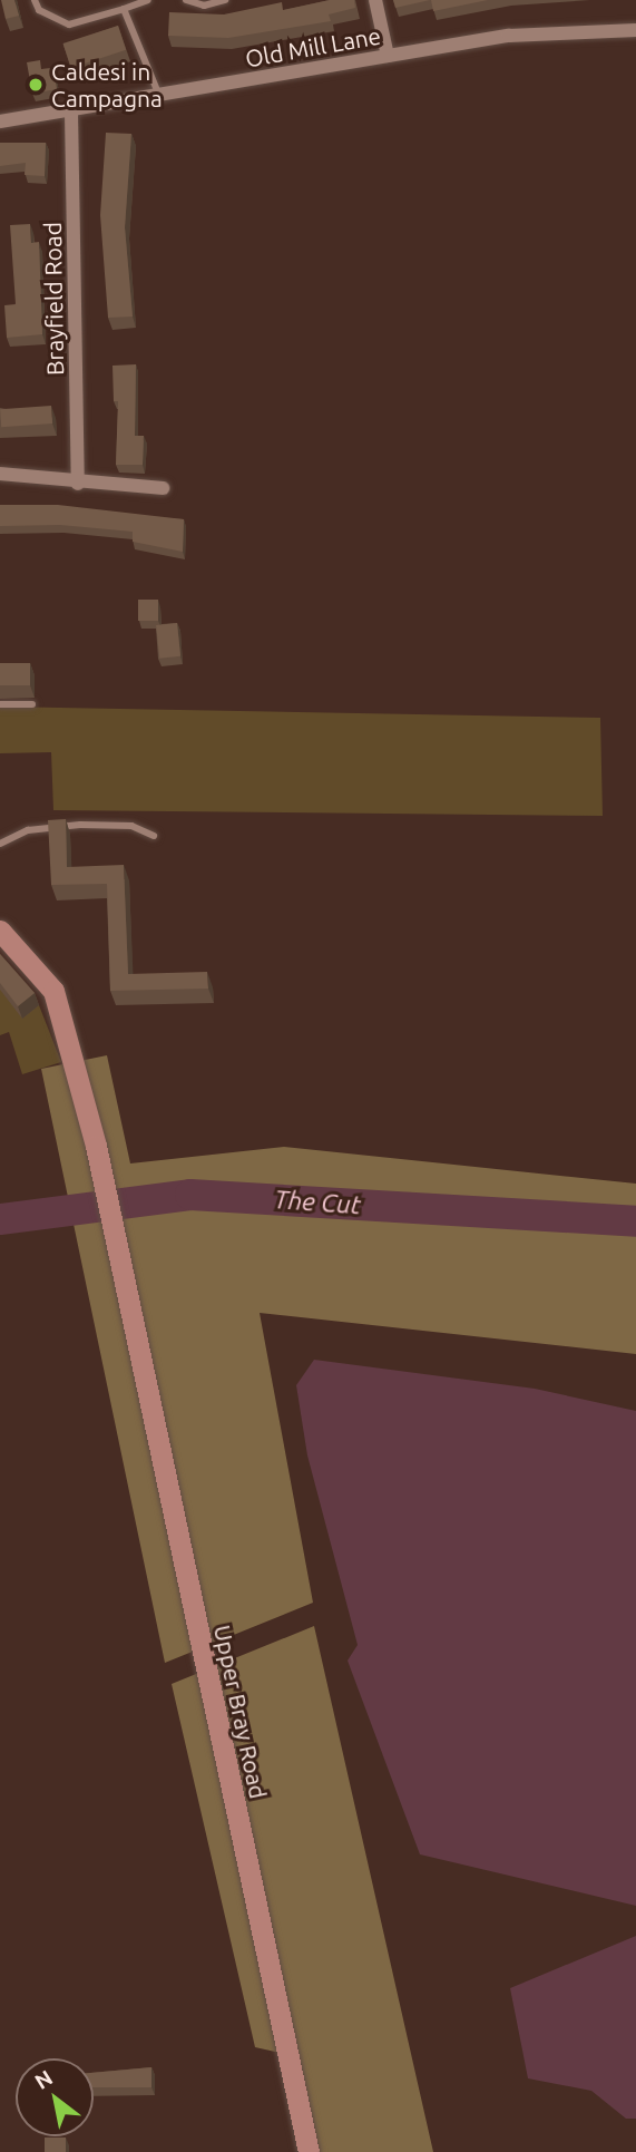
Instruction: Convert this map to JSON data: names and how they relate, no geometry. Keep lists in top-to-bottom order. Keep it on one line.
{"streets":{"main road":["Upper Bray Road"],"street":["Old Mill Lane","Brayfield Road"]},"crossings":[["Old Mill Lane","Brayfield Road"]],"water":["The Cut"],"places":["Caldesi in Campagna"],"north":"top left"}
